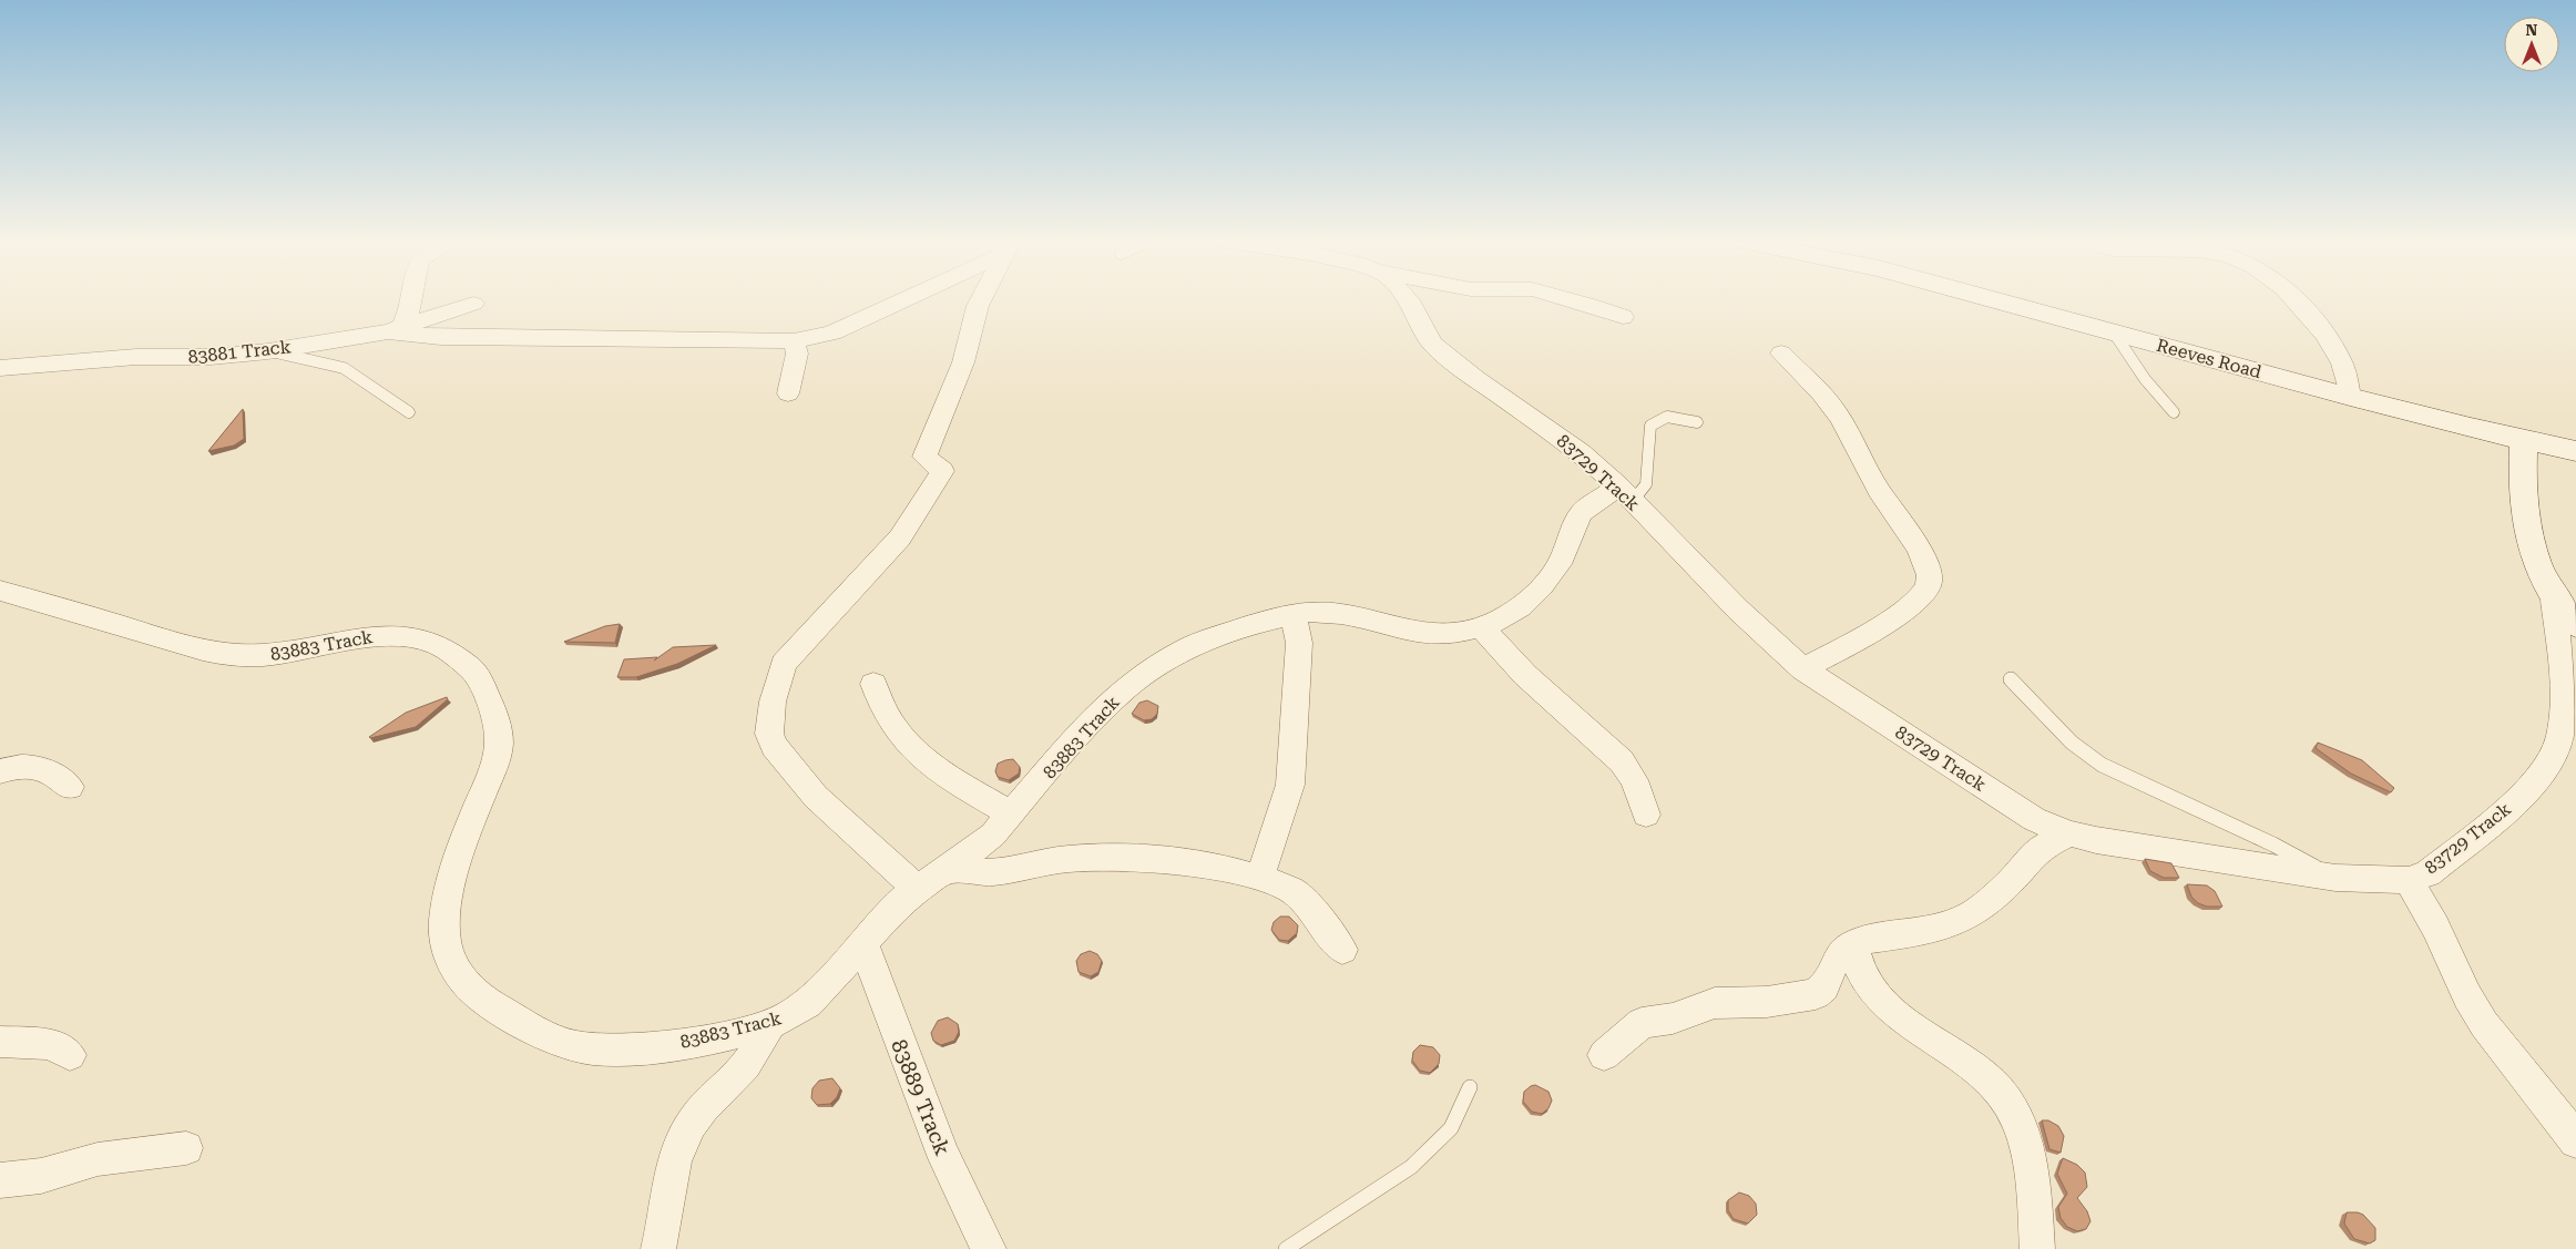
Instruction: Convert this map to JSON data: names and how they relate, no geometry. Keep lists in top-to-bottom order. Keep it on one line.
{"streets":{"street":["83881 Track","Reeves Road","83729 Track","83883 Track","83889 Track"]},"crossings":[["83729 Track","83883 Track"],["83883 Track","83889 Track"]],"north":"top"}
